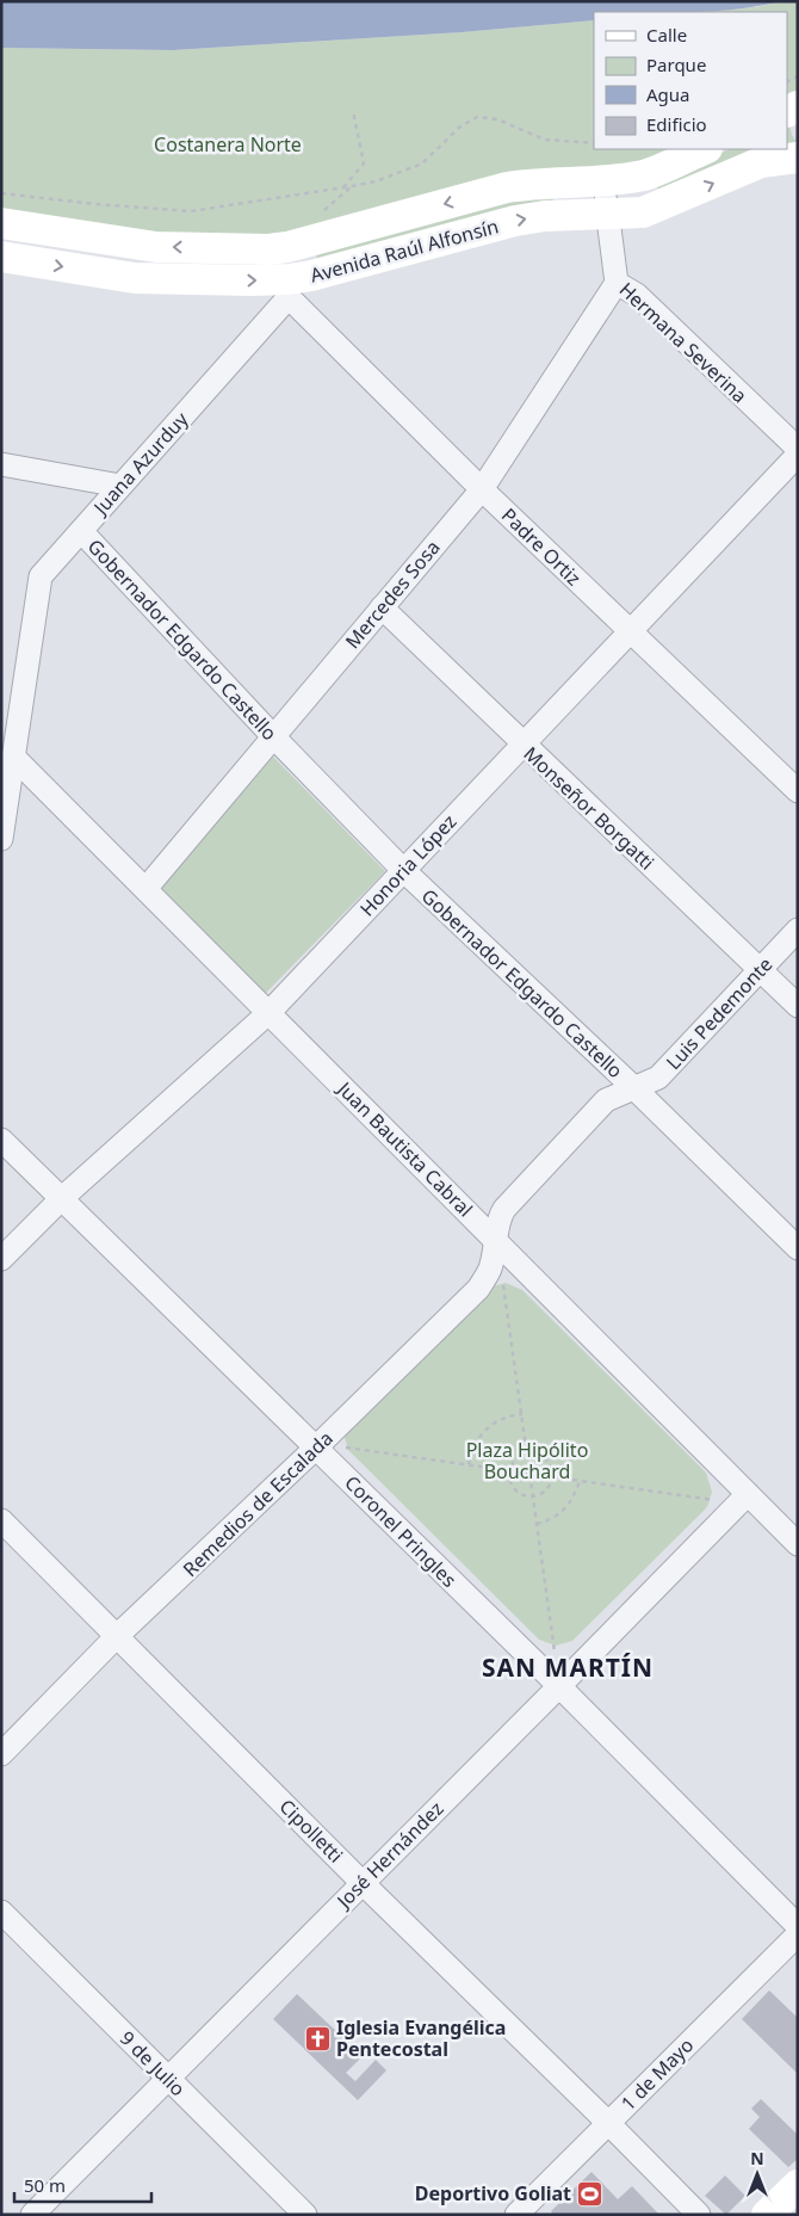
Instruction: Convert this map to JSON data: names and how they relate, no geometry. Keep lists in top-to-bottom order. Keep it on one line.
{"streets":{"main road":["Avenida Raúl Alfonsín"],"street":["Hermana Severina","Juana Azurduy","Padre Ortiz","Mercedes Sosa","Gobernador Edgardo Castello","Monseñor Borgatti","Honoria López","Luis Pedemonte","Juan Bautista Cabral","Remedios de Escalada","Coronel Pringles","Cipolletti","José Hernández","9 de Julio","1 de Mayo"]},"crossings":[["Avenida Raúl Alfonsín","Hermana Severina"],["Avenida Raúl Alfonsín","Juana Azurduy"],["Avenida Raúl Alfonsín","Padre Ortiz"],["Hermana Severina","Mercedes Sosa"],["Juana Azurduy","Padre Ortiz"],["Juana Azurduy","Gobernador Edgardo Castello"],["Juana Azurduy","Juan Bautista Cabral"],["Padre Ortiz","Mercedes Sosa"],["Padre Ortiz","Honoria López"],["Mercedes Sosa","Gobernador Edgardo Castello"],["Mercedes Sosa","Monseñor Borgatti"],["Mercedes Sosa","Juan Bautista Cabral"],["Gobernador Edgardo Castello","Honoria López"],["Gobernador Edgardo Castello","Luis Pedemonte"],["Monseñor Borgatti","Honoria López"],["Monseñor Borgatti","Luis Pedemonte"],["Honoria López","Juan Bautista Cabral"],["Honoria López","Coronel Pringles"],["Luis Pedemonte","Juan Bautista Cabral"],["Luis Pedemonte","Remedios de Escalada"],["Juan Bautista Cabral","Remedios de Escalada"],["Juan Bautista Cabral","José Hernández"],["Remedios de Escalada","Coronel Pringles"],["Remedios de Escalada","Cipolletti"],["Coronel Pringles","José Hernández"],["Cipolletti","José Hernández"],["Cipolletti","1 de Mayo"],["José Hernández","9 de Julio"]],"districts":["SAN MARTÍN"],"parks":["Costanera Norte","Plaza Hipólito Bouchard"],"places":{"church":["Iglesia Evangélica Pentecostal"],"sports":["Deportivo Goliat"]},"legend":["Calle","Parque","Agua","Edificio"],"scale_bar":"50 m","north":"top"}
